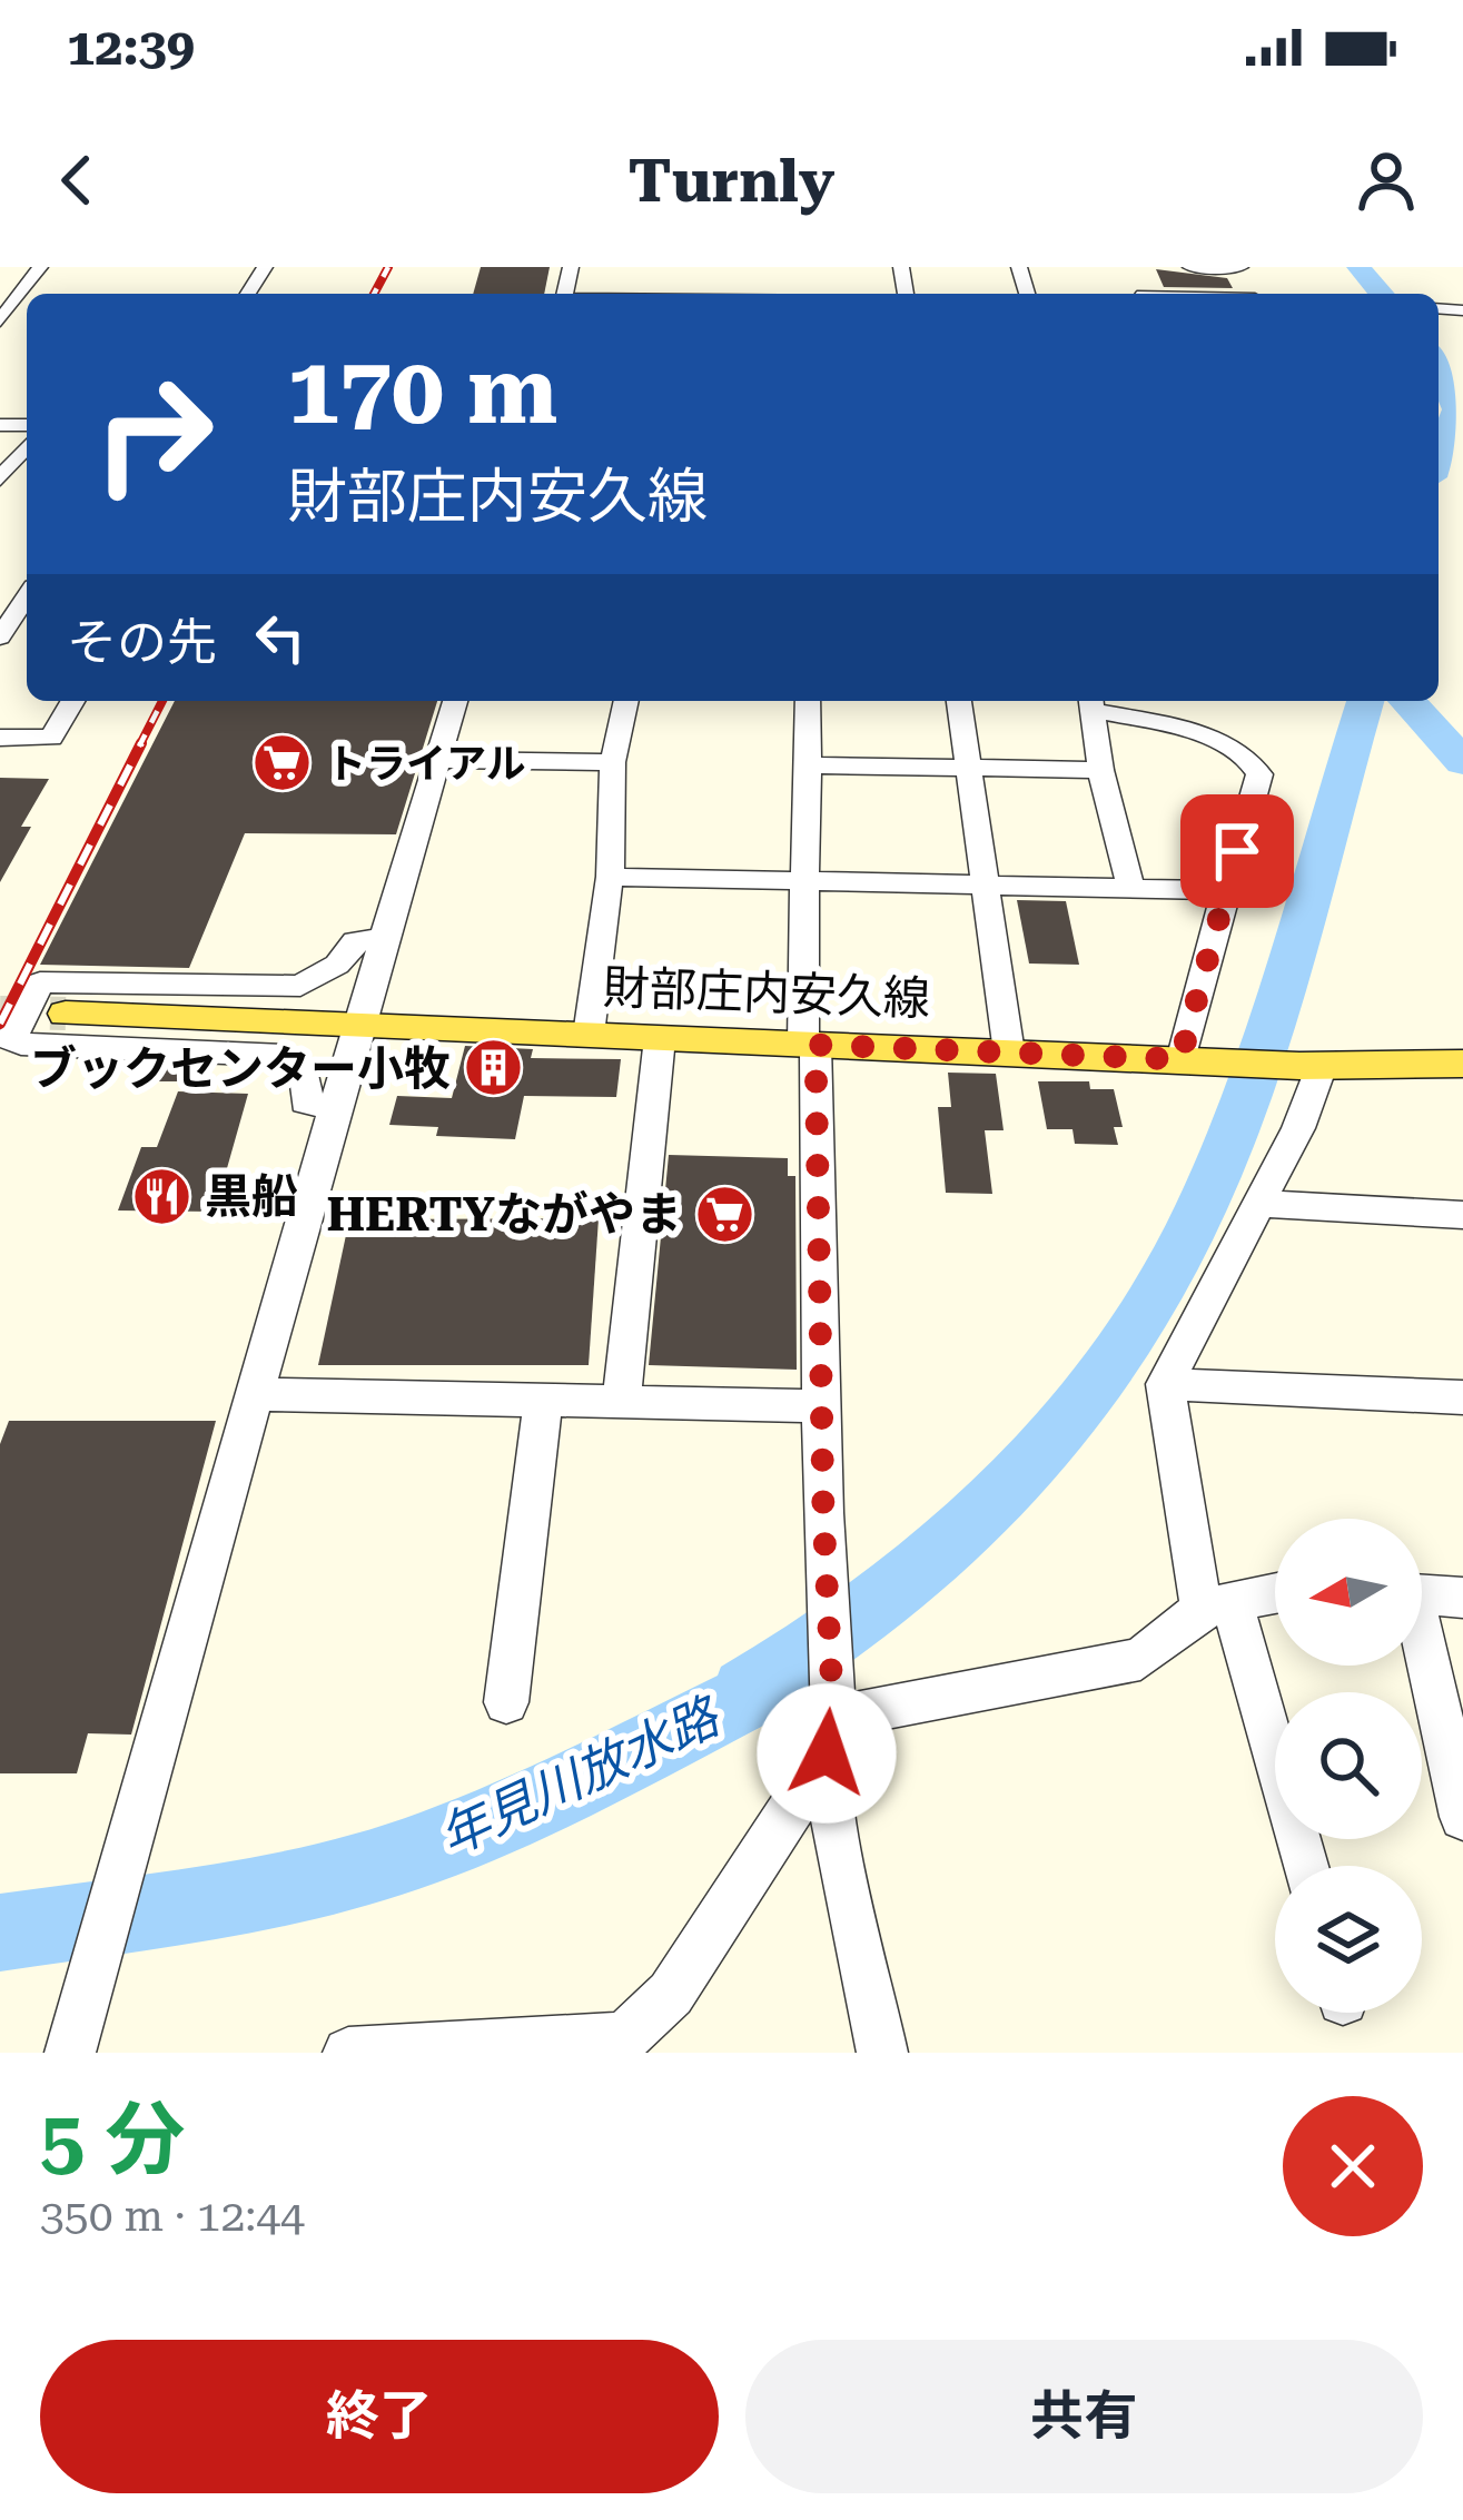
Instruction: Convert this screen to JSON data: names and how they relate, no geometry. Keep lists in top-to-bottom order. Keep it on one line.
{"streets":{"main road":["財部庄内安久線"]},"water":["年見川放水路"],"places":{"supermarket":["トライアル","HERTYながやま"],"building":["ブックセンター小牧"],"restaurant":["黒船"]},"north":"left","page":{"status":"12:39","header":"Turnly","turn":["170 m","財部庄内安久線"],"then":"その先","heading":["5 分","350 m · 12:44"],"buttons":["終了","共有"]}}
